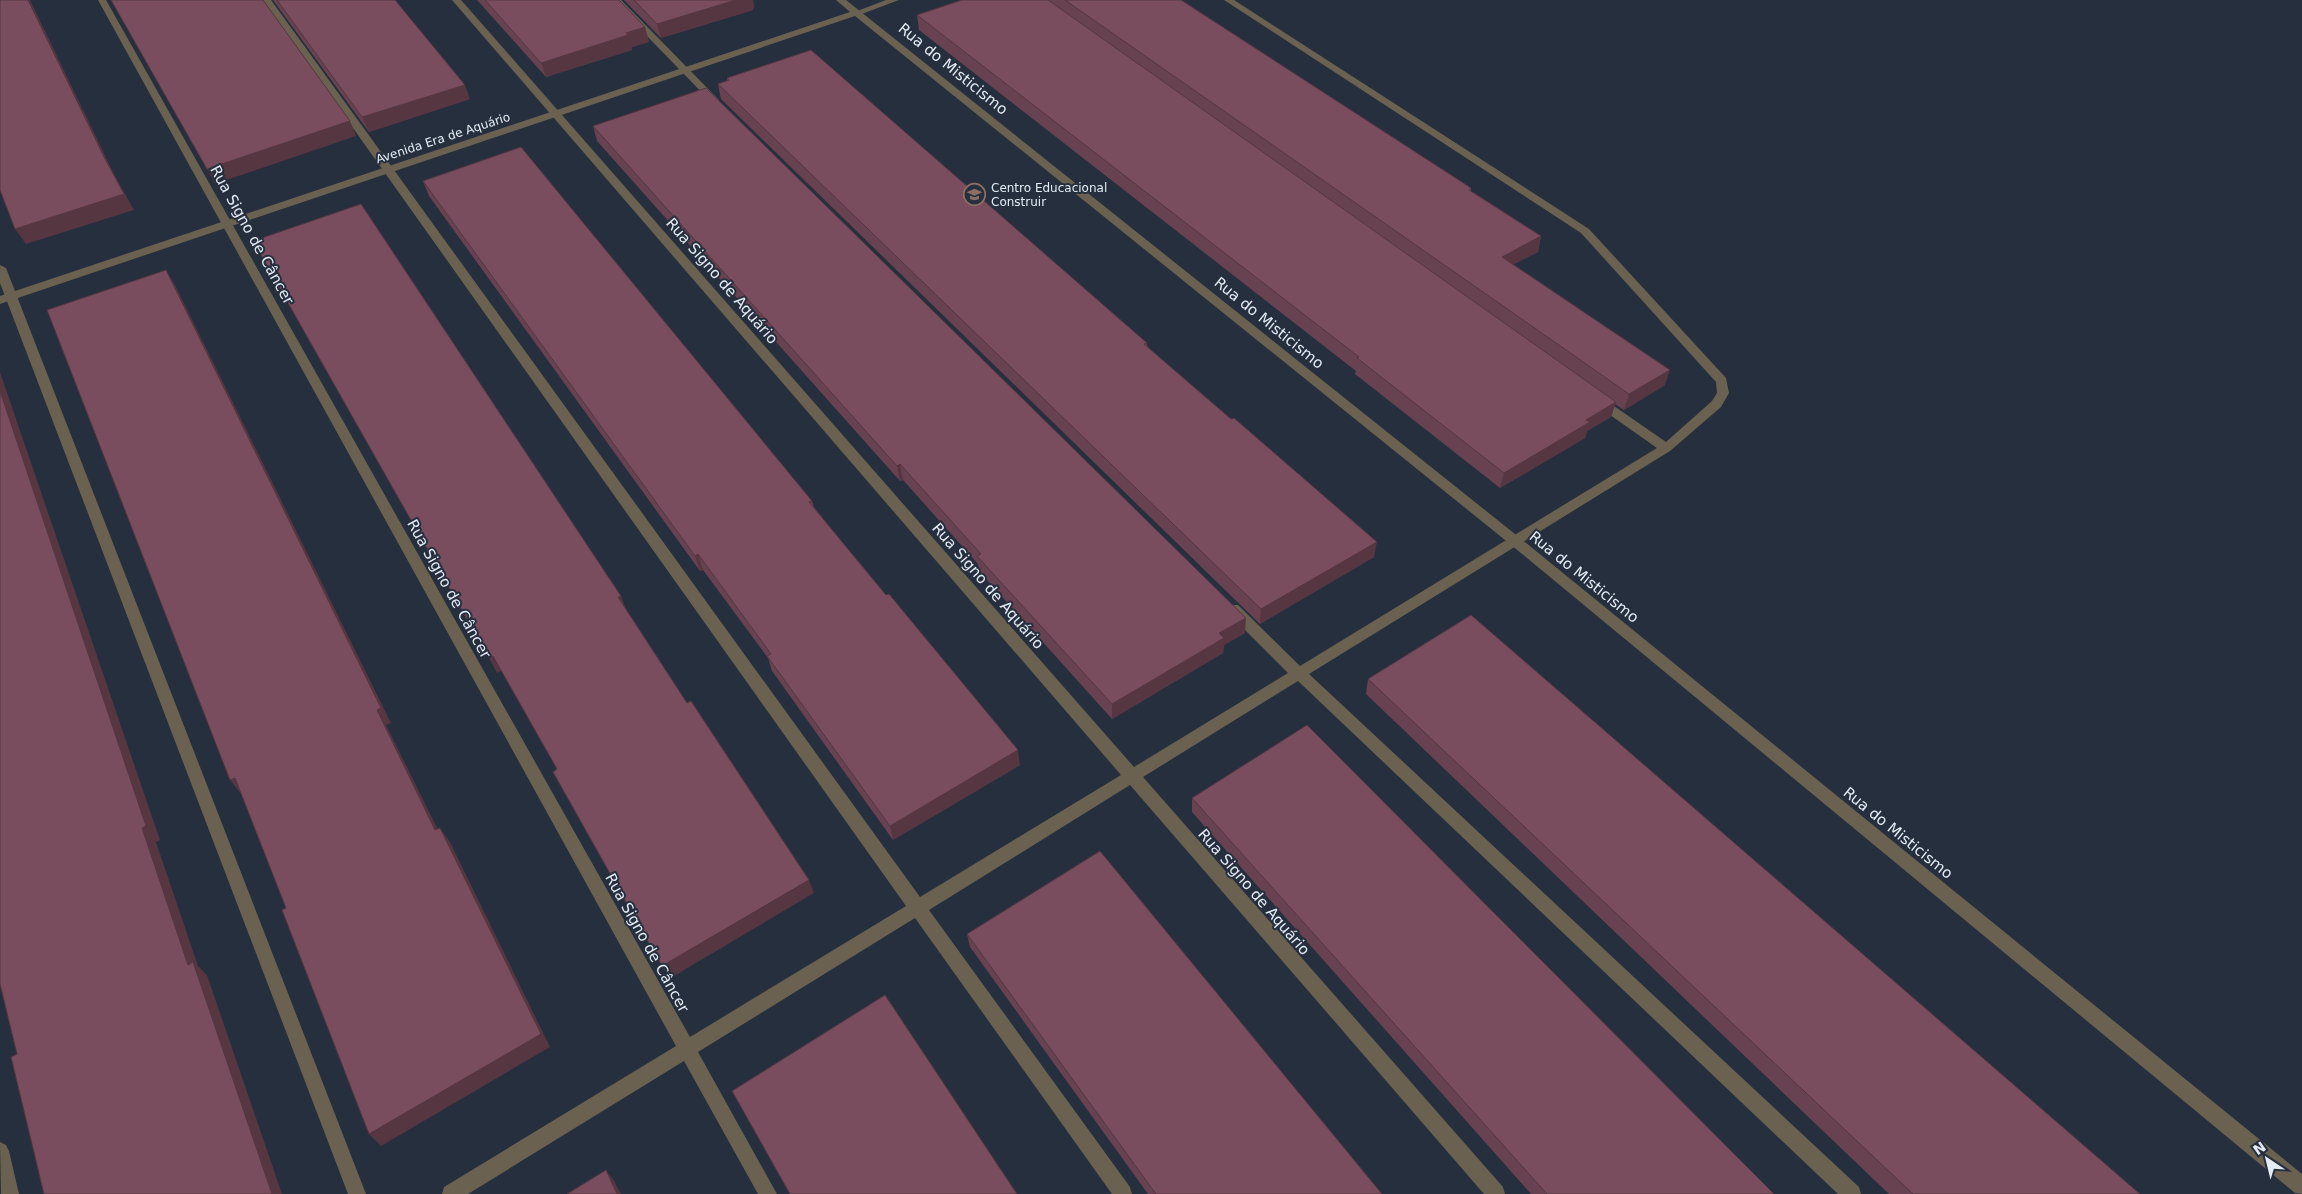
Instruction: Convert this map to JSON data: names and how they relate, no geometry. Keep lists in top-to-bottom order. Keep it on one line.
{"streets":{"street":["Rua do Misticismo","Avenida Era de Aquário","Rua Signo de Câncer","Rua Signo de Aquário"]},"crossings":[["Rua do Misticismo","Avenida Era de Aquário"],["Avenida Era de Aquário","Rua Signo de Câncer"],["Avenida Era de Aquário","Rua Signo de Aquário"]],"places":{"school or university":["Centro Educacional Construir"]},"north":"top left"}
